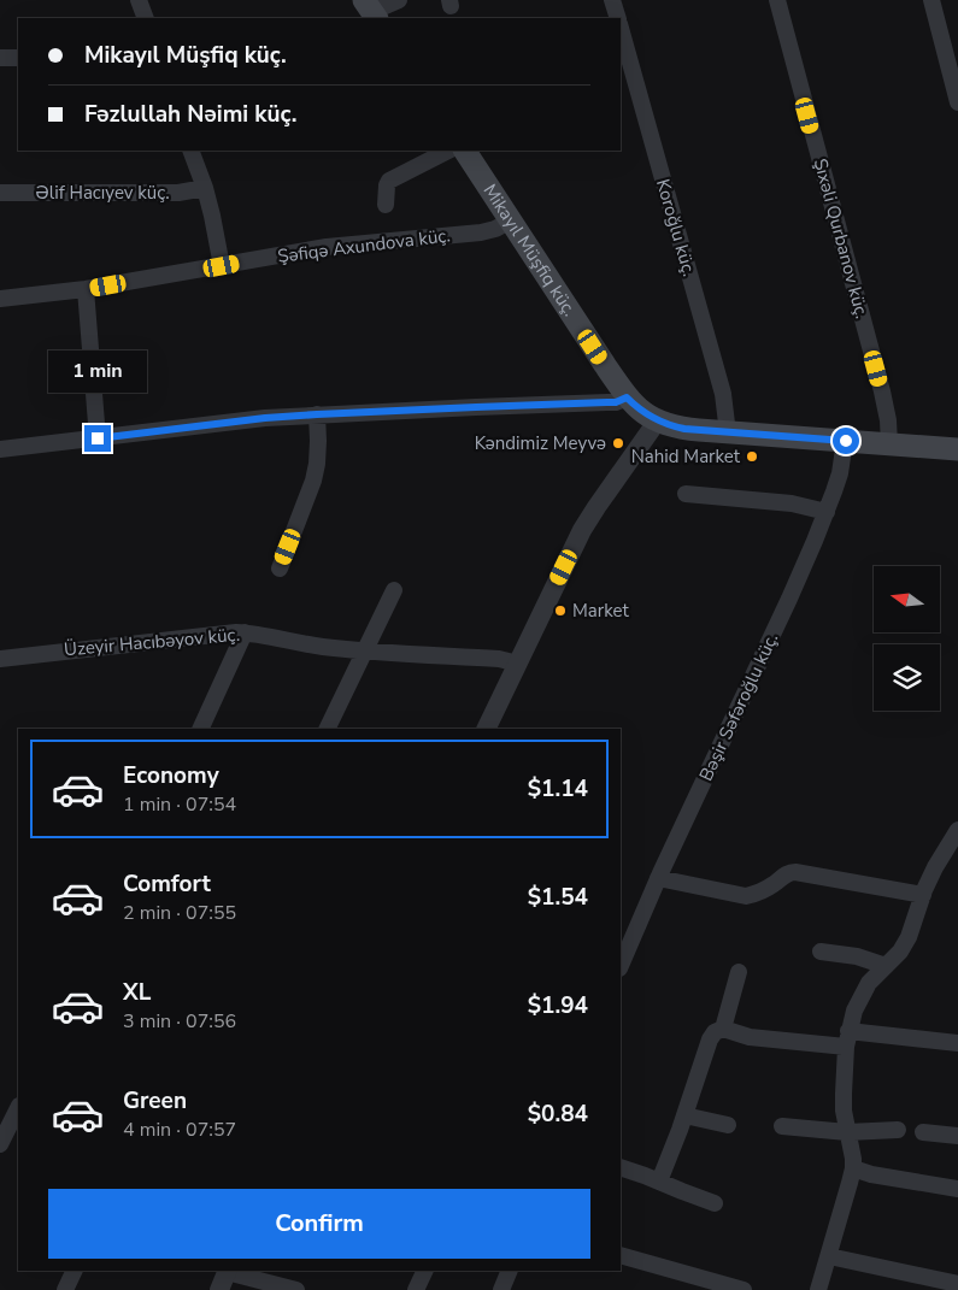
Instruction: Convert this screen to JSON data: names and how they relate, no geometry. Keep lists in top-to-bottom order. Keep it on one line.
{"streets":{"main road":["Mikayıl Müşfiq küç."],"street":["Əlif Hacıyev küç.","Koroğlu küç.","Şıxəli Qurbanov küç.","Şəfiqə Axundova küç.","Üzeyir Hacıbəyov küç.","Bəşir Səfəroğlu küç."]},"crossings":[["Koroğlu küç.","Mikayıl Müşfiq küç."],["Şıxəli Qurbanov küç.","Mikayıl Müşfiq küç."],["Şəfiqə Axundova küç.","Mikayıl Müşfiq küç."],["Mikayıl Müşfiq küç.","Bəşir Səfəroğlu küç."]],"places":["Kəndimiz Meyvə","Nahid Market","Market"],"north":"left","page":{"banner":["Mikayıl Müşfiq küç.","Fəzlullah Nəimi küç."],"bubble":"1 min","list":[{"name":"Economy","note":"1 min · 07:54","value":"$1.14"},{"name":"Comfort","note":"2 min · 07:55","value":"$1.54"},{"name":"XL","note":"3 min · 07:56","value":"$1.94"},{"name":"Green","note":"4 min · 07:57","value":"$0.84"}],"buttons":"Confirm"}}
